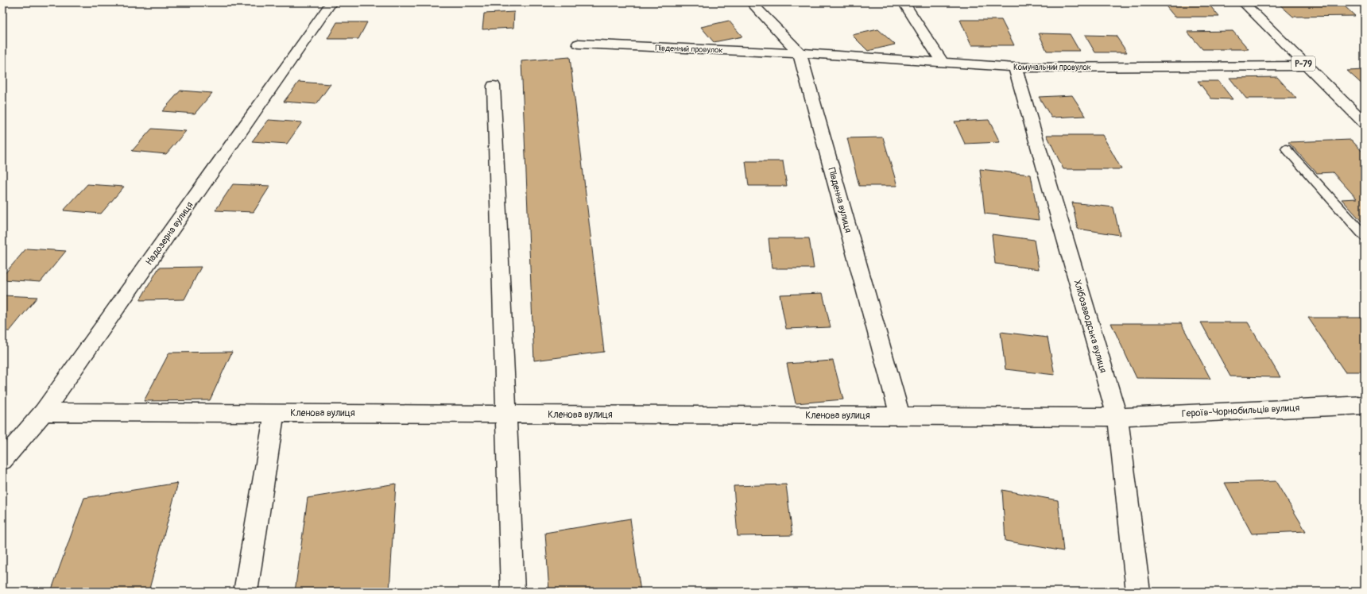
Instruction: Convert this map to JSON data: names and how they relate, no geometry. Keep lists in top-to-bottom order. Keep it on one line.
{"streets":{"street":["Південний провулок","Р-79","Комунальний провулок","Південна вулиця","Надозерна вулиця","Хлібозаводська вулиця","Героїв-Чорнобильців вулиця","Кленова вулиця"]},"crossings":[["Південний провулок","Комунальний провулок"],["Південний провулок","Південна вулиця"],["Р-79","Комунальний провулок"],["Комунальний провулок","Південна вулиця"],["Комунальний провулок","Хлібозаводська вулиця"],["Південна вулиця","Кленова вулиця"],["Надозерна вулиця","Кленова вулиця"],["Хлібозаводська вулиця","Героїв-Чорнобильців вулиця"],["Хлібозаводська вулиця","Кленова вулиця"],["Героїв-Чорнобильців вулиця","Кленова вулиця"]]}
